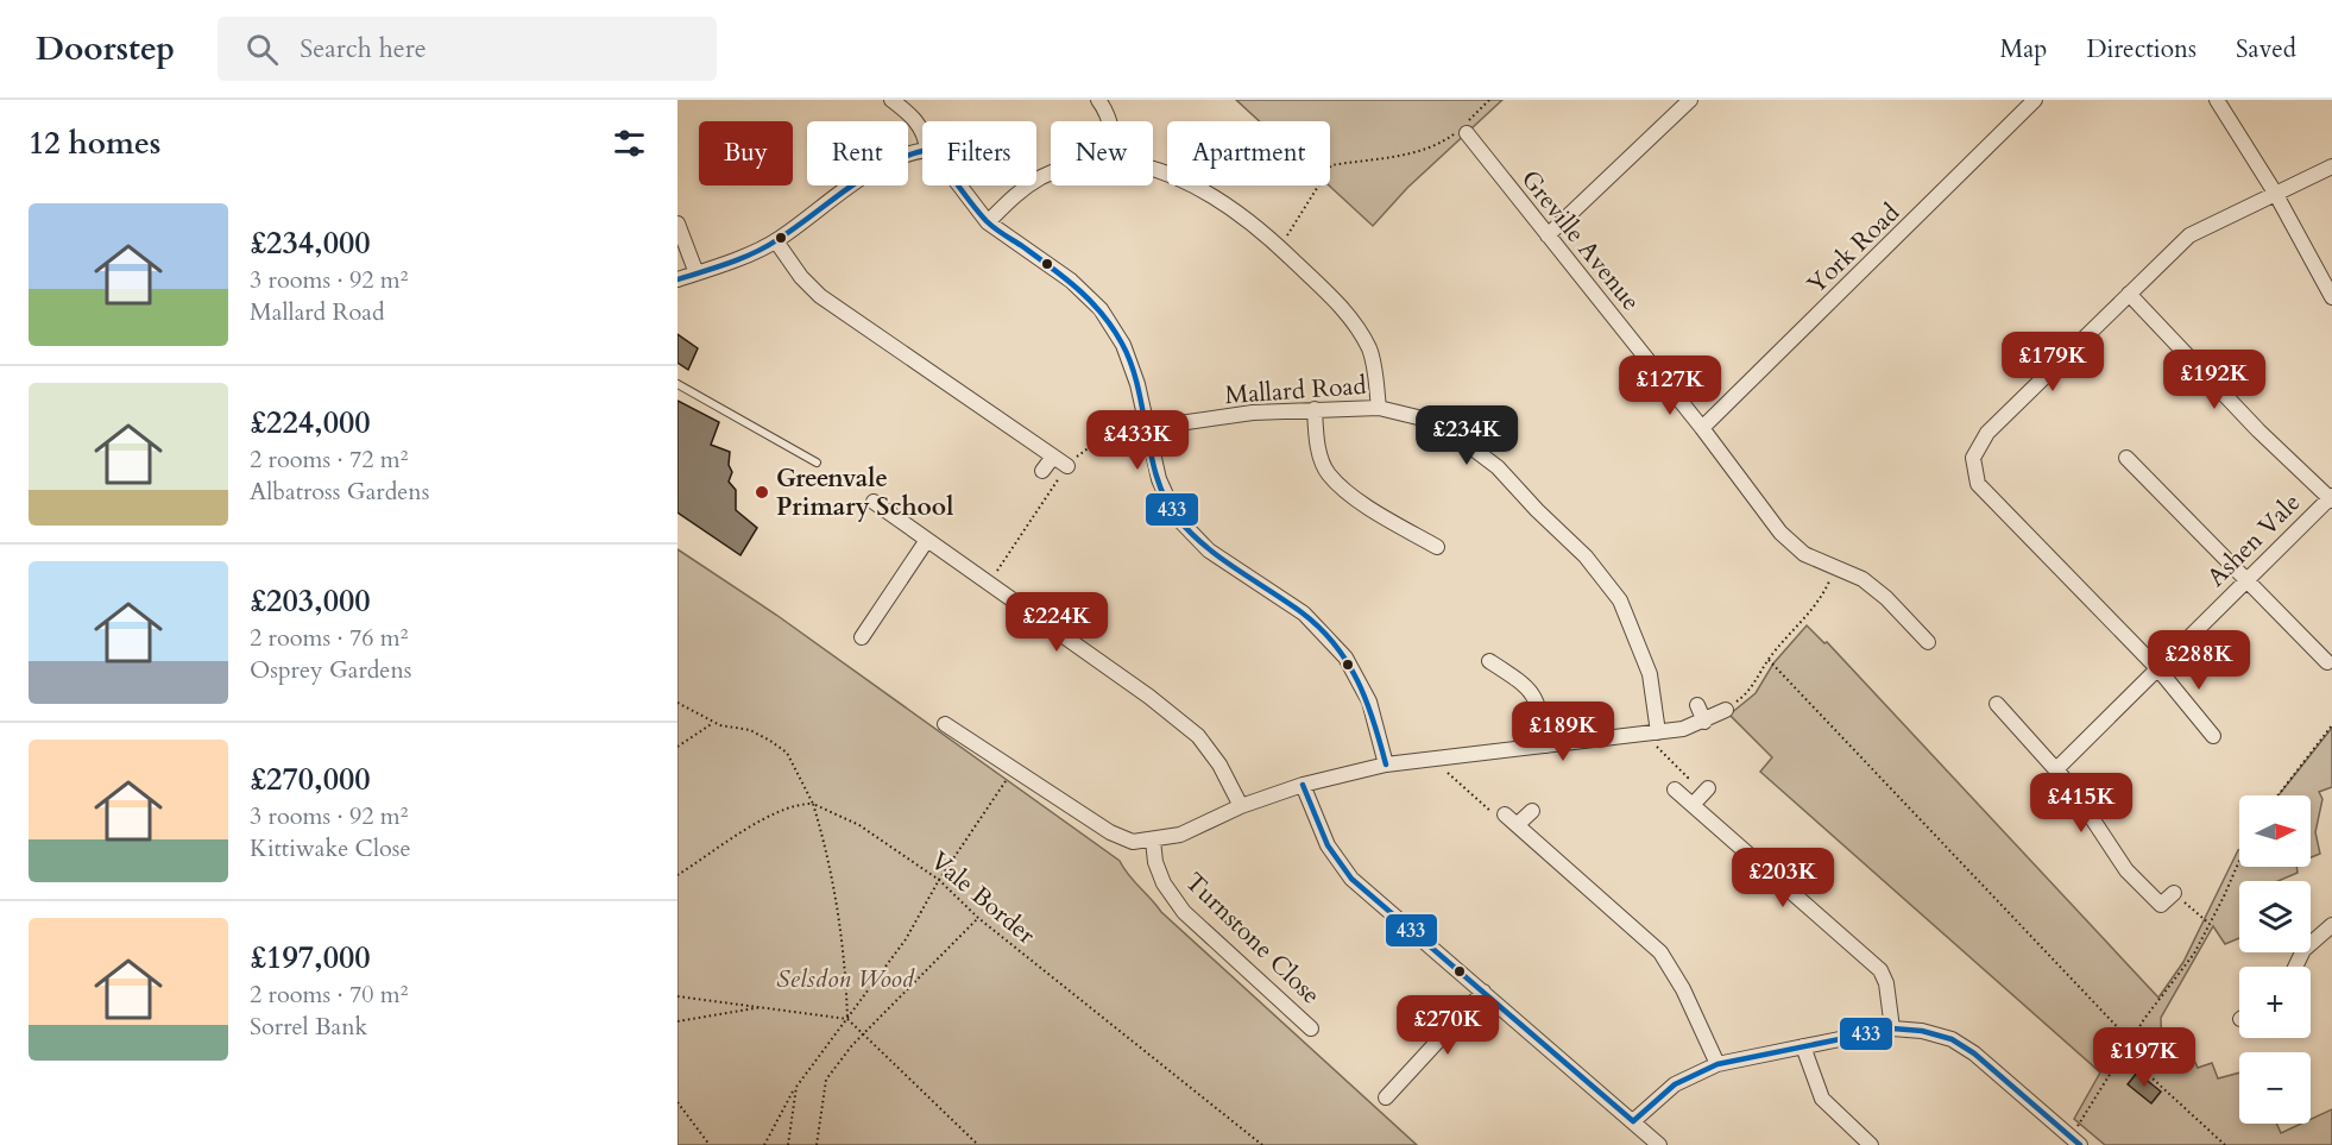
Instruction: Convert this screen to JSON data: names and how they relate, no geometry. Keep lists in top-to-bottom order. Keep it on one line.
{"streets":{"street":["Greville Avenue","York Road","Mallard Road","Ashen Vale","Turnstone Close"],"path":["Vale Border"]},"crossings":[["Greville Avenue","York Road"]],"parks":["Selsdon Wood"],"places":["Greenvale Primary School"],"lines":["transit line 433"],"north":"right","page":{"header":"Doorstep","search":"Search here","nav":["Map","Directions","Saved"],"heading":"12 homes","chip":["Buy","Rent","Filters","New","Apartment"],"list":[{"name":"£234,000","note":"3 rooms · 92 m² · Mallard Road"},{"name":"£224,000","note":"2 rooms · 72 m² · Albatross Gardens"},{"name":"£203,000","note":"2 rooms · 76 m² · Osprey Gardens"},{"name":"£270,000","note":"3 rooms · 92 m² · Kittiwake Close"},{"name":"£197,000","note":"2 rooms · 70 m² · Sorrel Bank"}],"price":["£179K","£192K","£127K","£234K","£433K","£224K","£288K","£189K","£415K","£203K","£270K","£197K"],"map_buttons":["+","−"]}}
